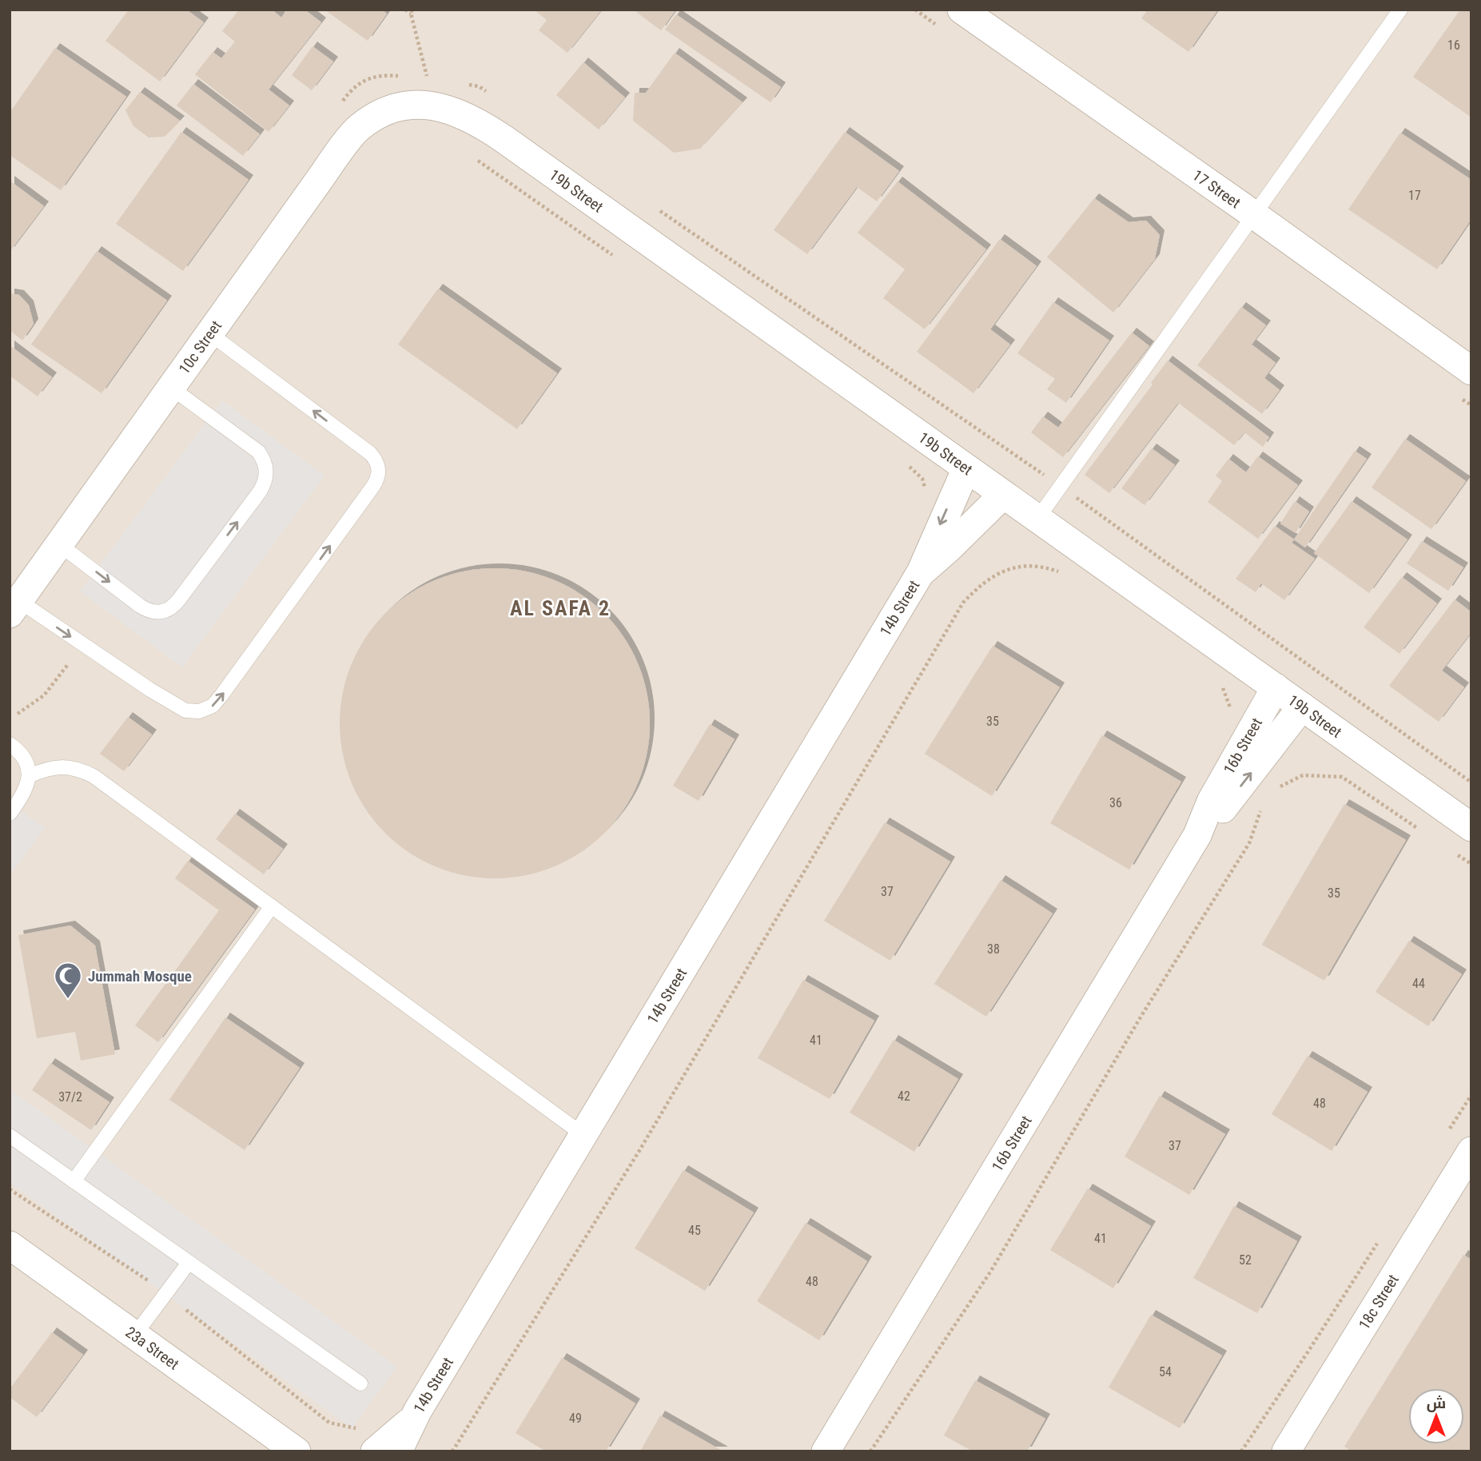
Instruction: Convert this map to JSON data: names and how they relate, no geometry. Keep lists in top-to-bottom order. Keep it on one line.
{"streets":{"street":["17 Street","19b Street","10c Street","14b Street","16b Street","18c Street","23a Street"]},"crossings":[["19b Street","10c Street"],["19b Street","14b Street"],["19b Street","16b Street"]],"districts":["AL SAFA 2"],"places":{"mosque":["Jummah Mosque"]},"house_numbers":["16","17","35","36","37","35","38","44","41","42","37/2","48","37","45","41","52","48","54","49"],"north":"top"}
